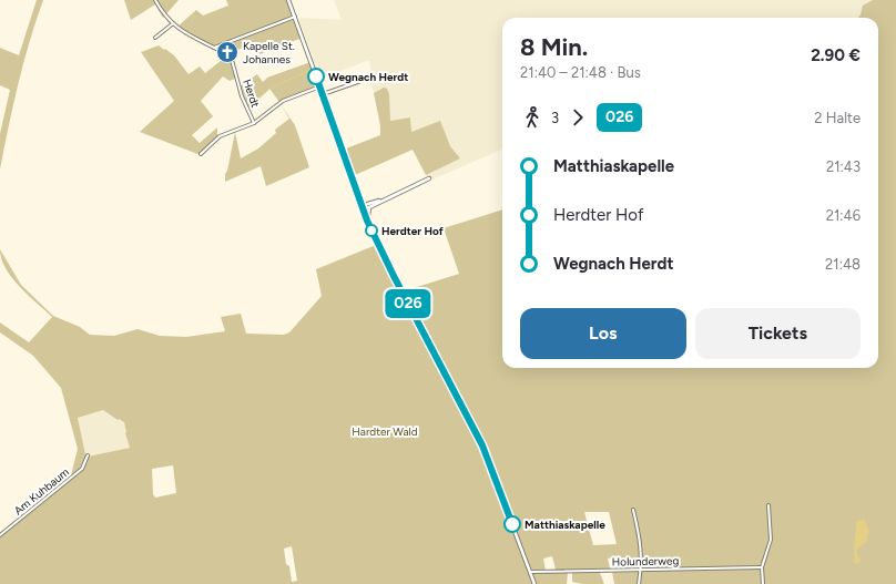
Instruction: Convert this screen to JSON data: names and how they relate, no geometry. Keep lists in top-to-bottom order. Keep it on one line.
{"streets":{"street":["Herdt","Am Kuhbaum","Holunderweg"]},"parks":["Hardter Wald"],"places":{"church":["Kapelle St. Johannes"],"other":["Wegnach Herdt","Herdter Hof","Matthiaskapelle"]},"lines":["bus line 026"],"page":{"on_map":"026","heading":["8 Min.","21:40 – 21:48 · Bus","2.90 €"],"legs":["3","026","2 Halte"],"list":[{"name":"Matthiaskapelle","value":"21:43"},{"name":"Herdter Hof","value":"21:46"},{"name":"Wegnach Herdt","value":"21:48"}],"buttons":["Los","Tickets"]}}
